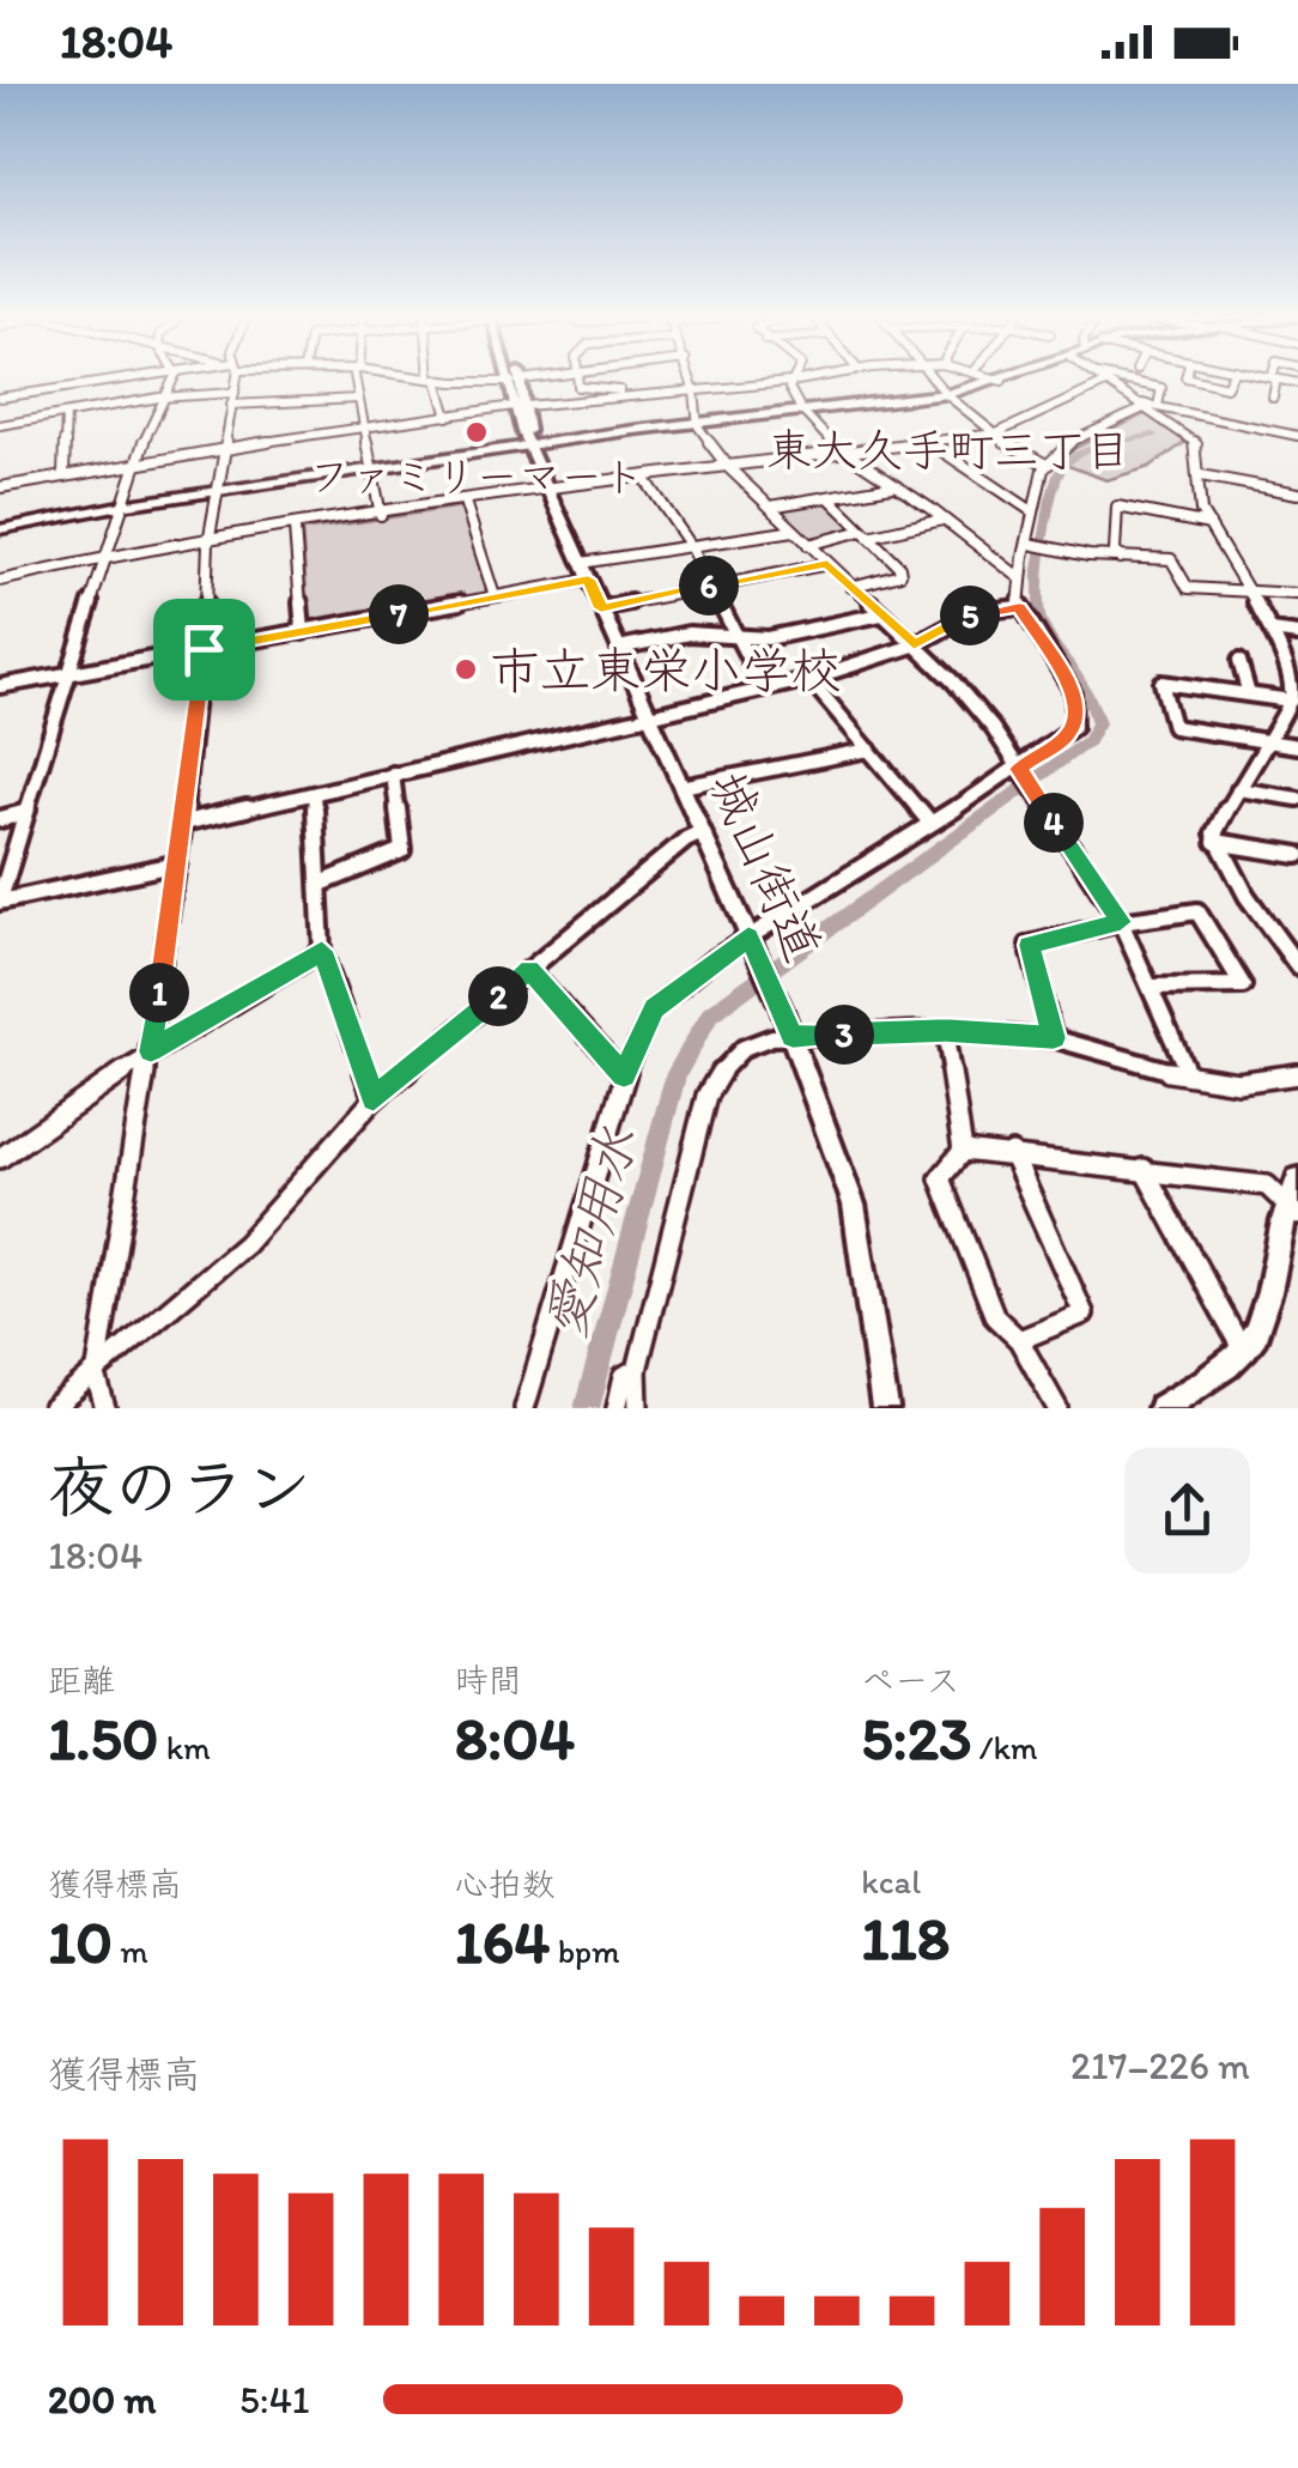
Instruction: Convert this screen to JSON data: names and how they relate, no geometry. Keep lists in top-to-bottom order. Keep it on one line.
{"streets":{"street":["城山街道"]},"districts":["東大久手町三丁目"],"water":["愛知用水"],"places":["ファミリーマート","市立東栄小学校"],"page":{"status":"18:04","pins":["6","7","5","4","1","2","3"],"heading":["夜のラン","18:04"],"stats":[["距離","1.50 km"],["時間","8:04"],["ペース","5:23 /km"],["獲得標高","10 m"],["心拍数","164 bpm"],["kcal","118"]],"chart":["獲得標高","217–226 m"],"list":[{"name":"200 m","note":"5:41"}]}}
